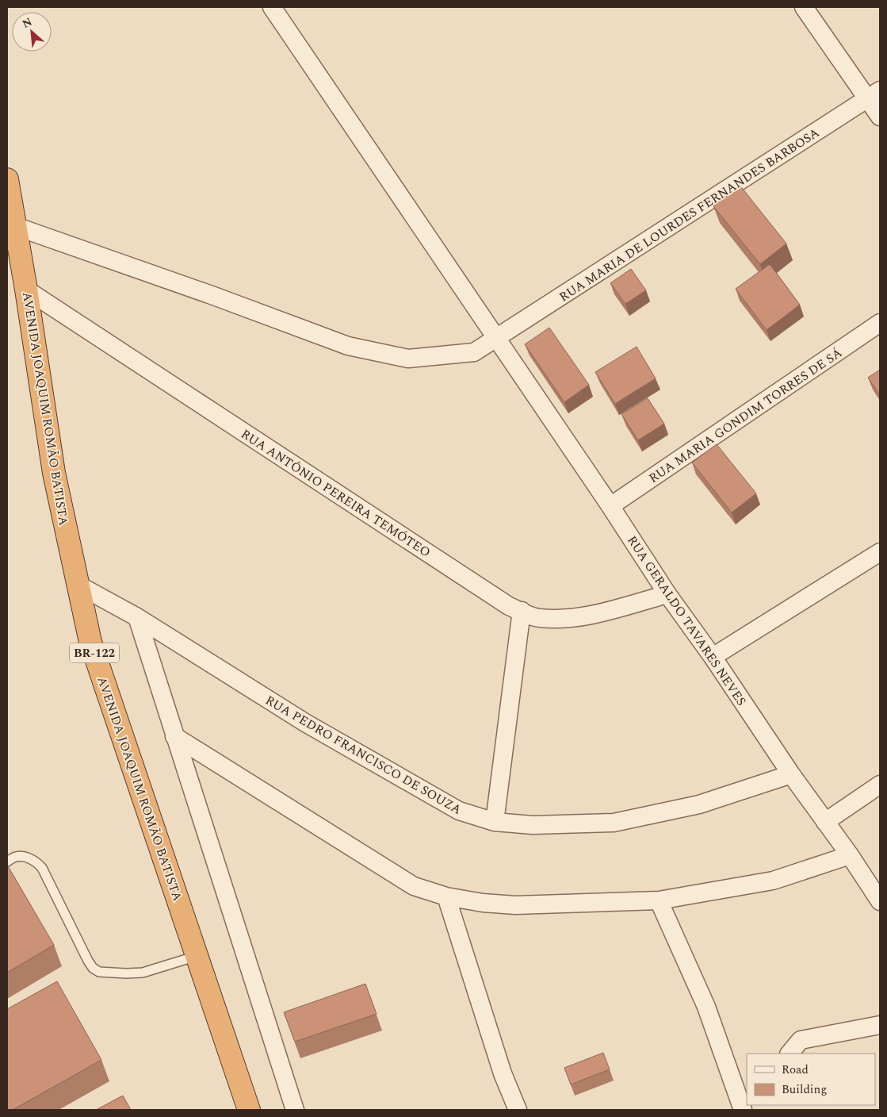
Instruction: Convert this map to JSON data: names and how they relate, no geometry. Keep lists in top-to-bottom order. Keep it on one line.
{"streets":{"highway":["AVENIDA JOAQUIM ROMÃO BATISTA","BR-122"],"street":["RUA MARIA DE LOURDES FERNANDES BARBOSA","RUA MARIA GONDIM TORRES DE SÁ","RUA ANTÔNIO PEREIRA TEMÓTEO","RUA GERALDO TAVARES NEVES","RUA PEDRO FRANCISCO DE SOUZA"]},"crossings":[["RUA MARIA DE LOURDES FERNANDES BARBOSA","AVENIDA JOAQUIM ROMÃO BATISTA"],["RUA MARIA DE LOURDES FERNANDES BARBOSA","RUA GERALDO TAVARES NEVES"],["AVENIDA JOAQUIM ROMÃO BATISTA","RUA ANTÔNIO PEREIRA TEMÓTEO"],["AVENIDA JOAQUIM ROMÃO BATISTA","RUA PEDRO FRANCISCO DE SOUZA"],["RUA MARIA GONDIM TORRES DE SÁ","RUA GERALDO TAVARES NEVES"],["RUA ANTÔNIO PEREIRA TEMÓTEO","RUA GERALDO TAVARES NEVES"],["RUA GERALDO TAVARES NEVES","RUA PEDRO FRANCISCO DE SOUZA"]],"legend":["Road","Building"],"north":"top left"}
